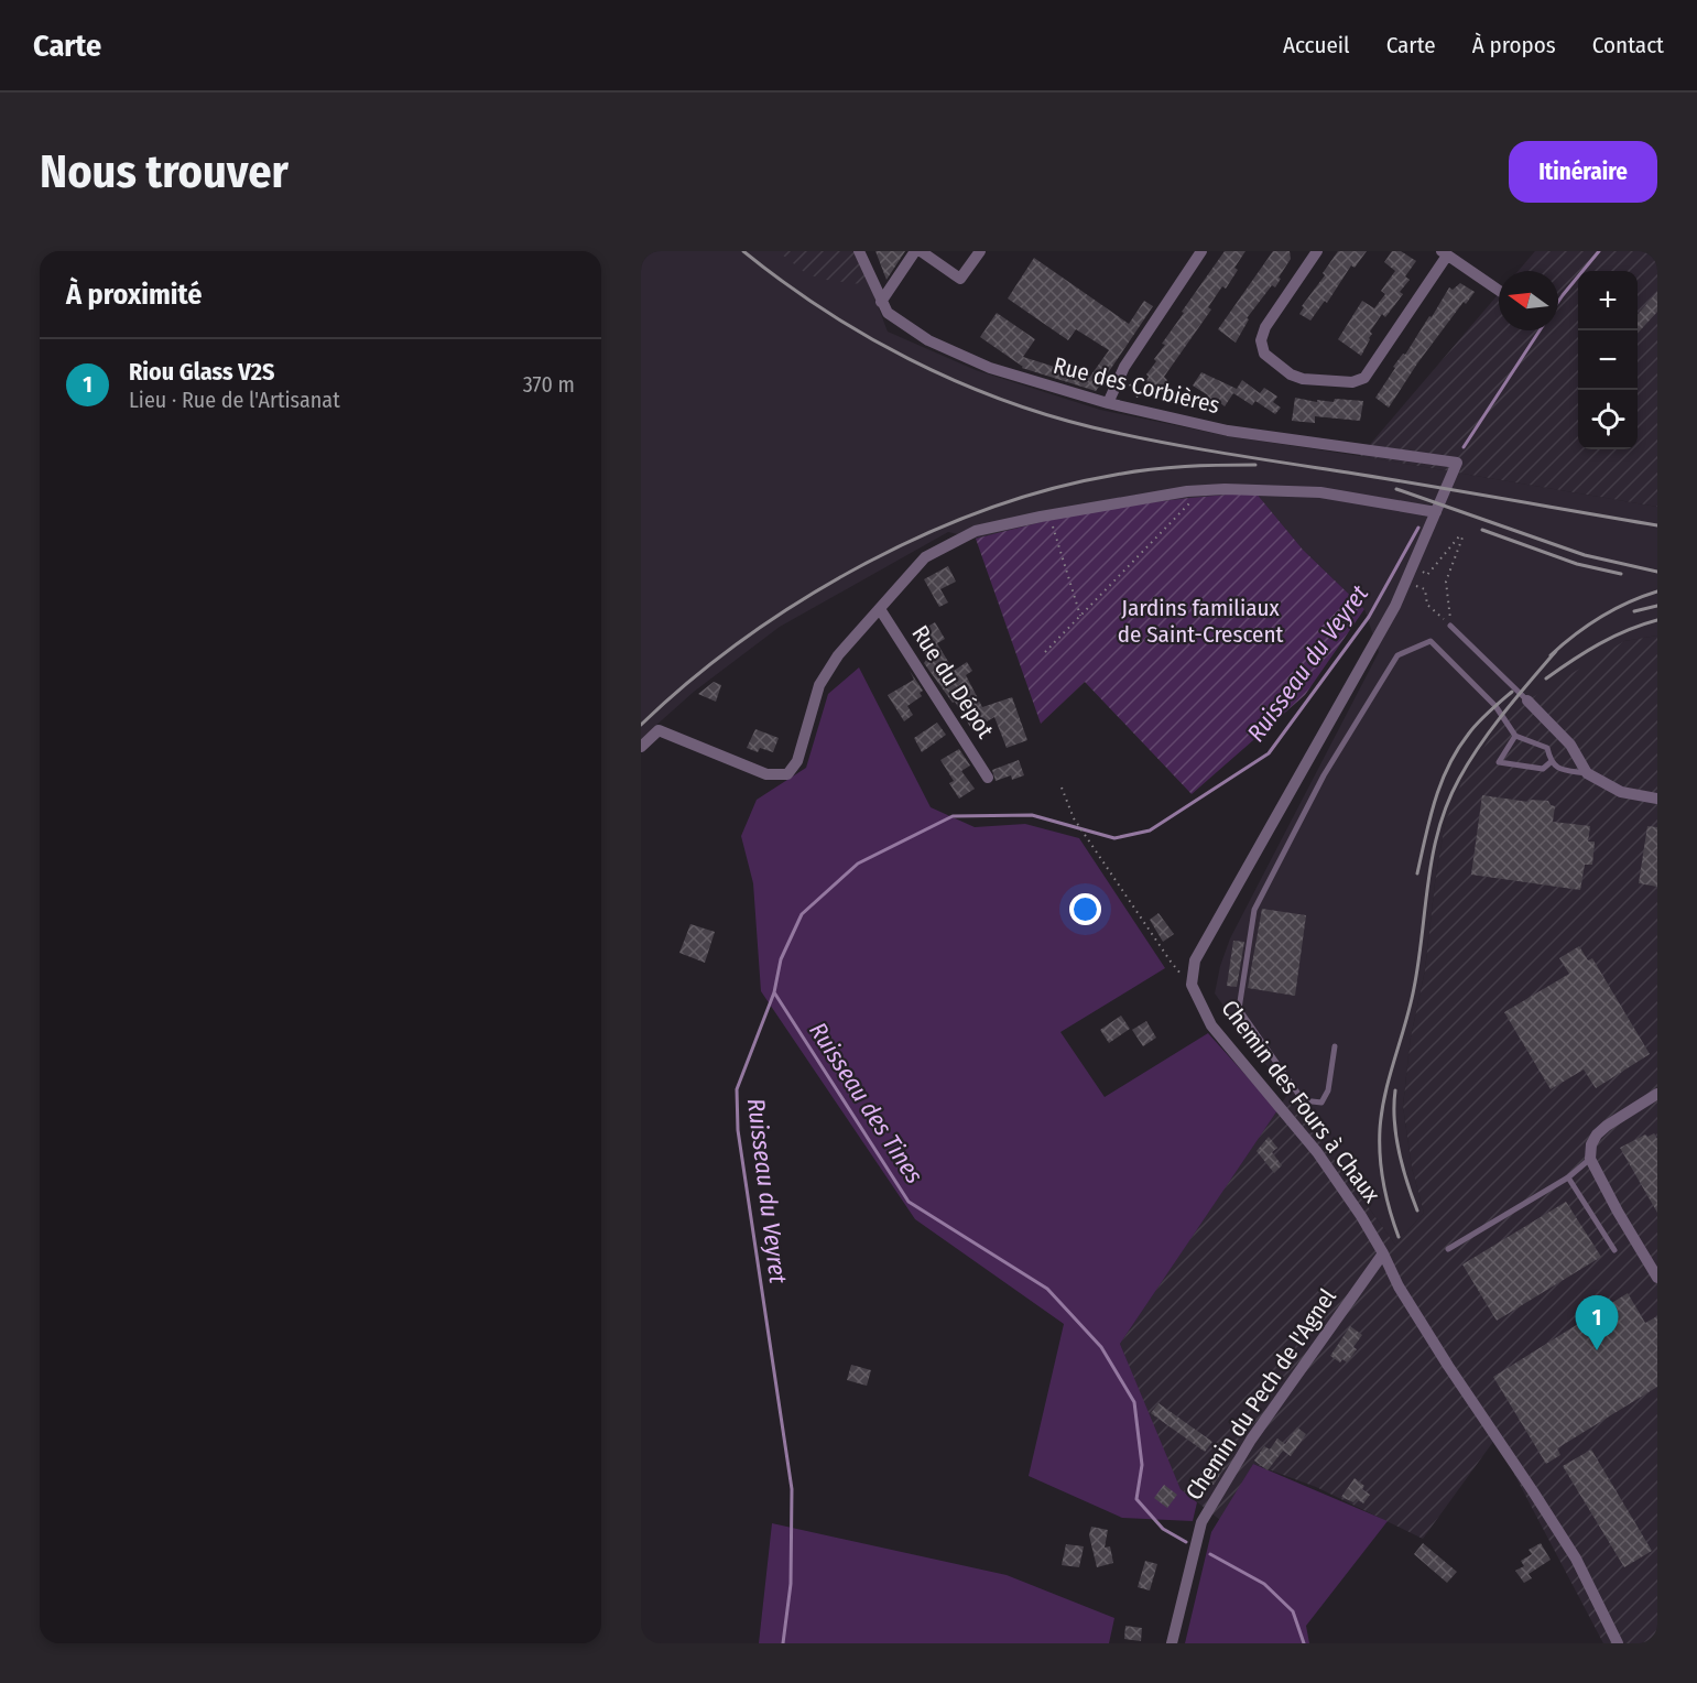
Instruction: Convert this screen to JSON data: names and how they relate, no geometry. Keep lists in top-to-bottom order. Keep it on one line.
{"streets":{"street":["Rue des Corbières","Rue du Dépot","Chemin des Fours à Chaux","Chemin du Pech de l'Agnel"]},"crossings":[["Chemin des Fours à Chaux","Chemin du Pech de l'Agnel"]],"water":["Ruisseau du Veyret","Ruisseau des Tines"],"parks":["Jardins familiaux de Saint-Crescent"],"north":"left","page":{"header":"Carte","nav":["Accueil","Carte","À propos","Contact"],"buttons":"Itinéraire","title":"Nous trouver","heading":"À proximité","map_buttons":["+","−"],"list":[{"mark":"1","name":"Riou Glass V2S","note":"Lieu · Rue de l'Artisanat","value":"370 m"}],"pins":"1"}}
